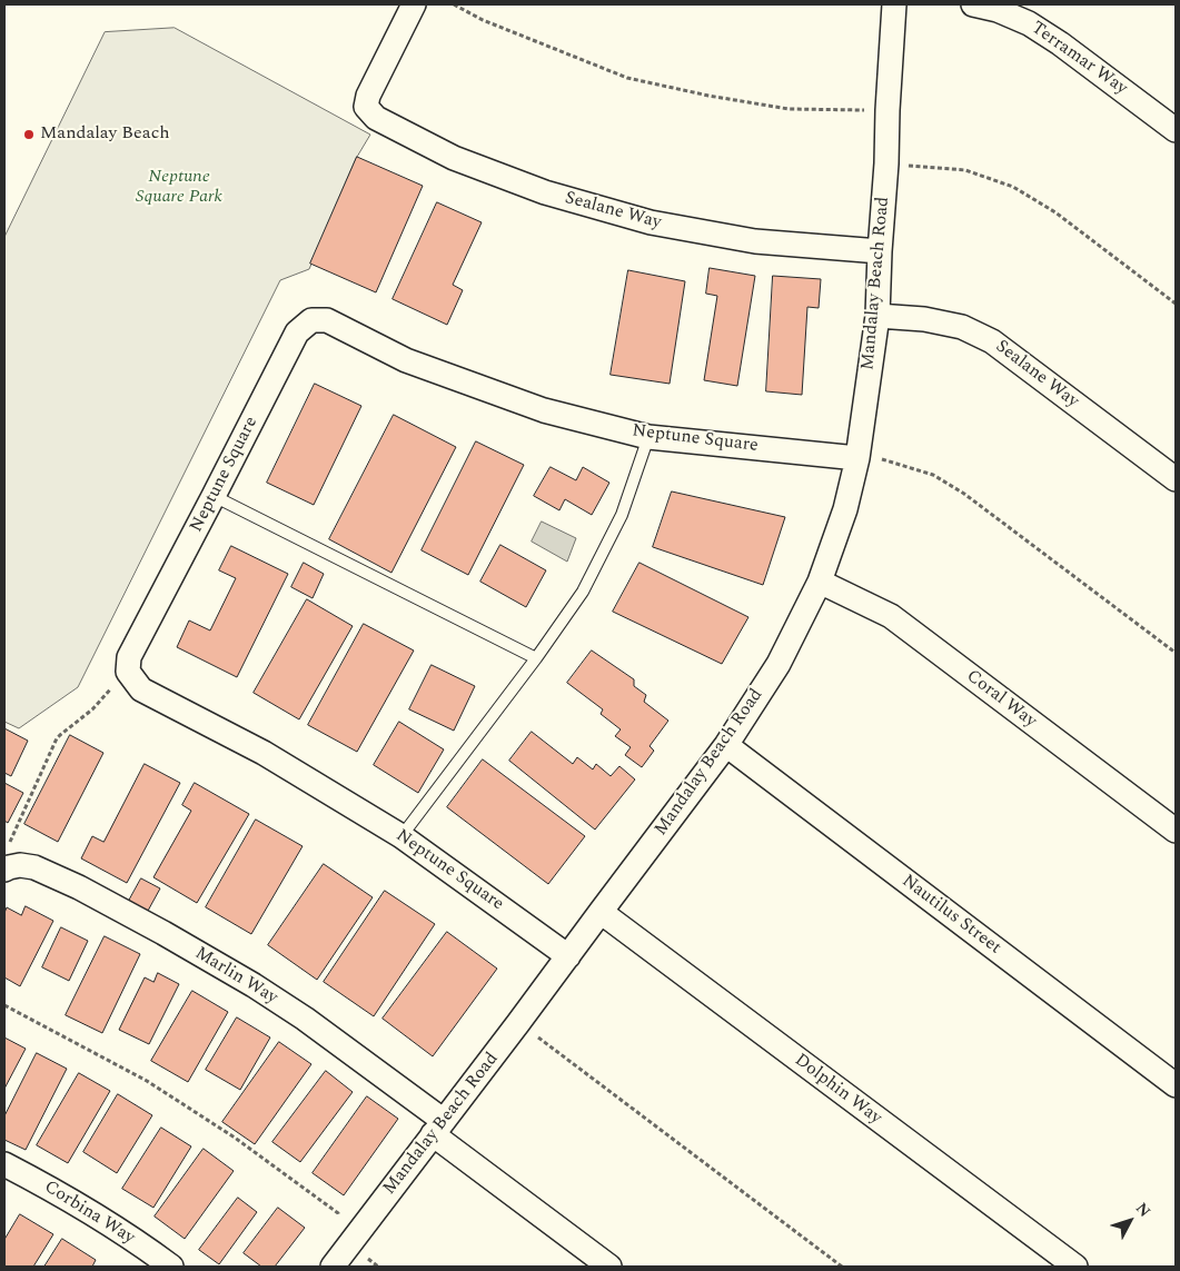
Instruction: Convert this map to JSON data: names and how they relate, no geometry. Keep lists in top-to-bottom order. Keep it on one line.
{"streets":{"street":["Terramar Way","Sealane Way","Mandalay Beach Road","Neptune Square","Coral Way","Nautilus Street","Marlin Way","Dolphin Way","Corbina Way"]},"crossings":[["Sealane Way","Mandalay Beach Road"],["Mandalay Beach Road","Neptune Square"],["Mandalay Beach Road","Coral Way"],["Mandalay Beach Road","Nautilus Street"],["Mandalay Beach Road","Marlin Way"],["Mandalay Beach Road","Dolphin Way"]],"parks":["Neptune Square Park"],"places":["Mandalay Beach"],"north":"top right"}
